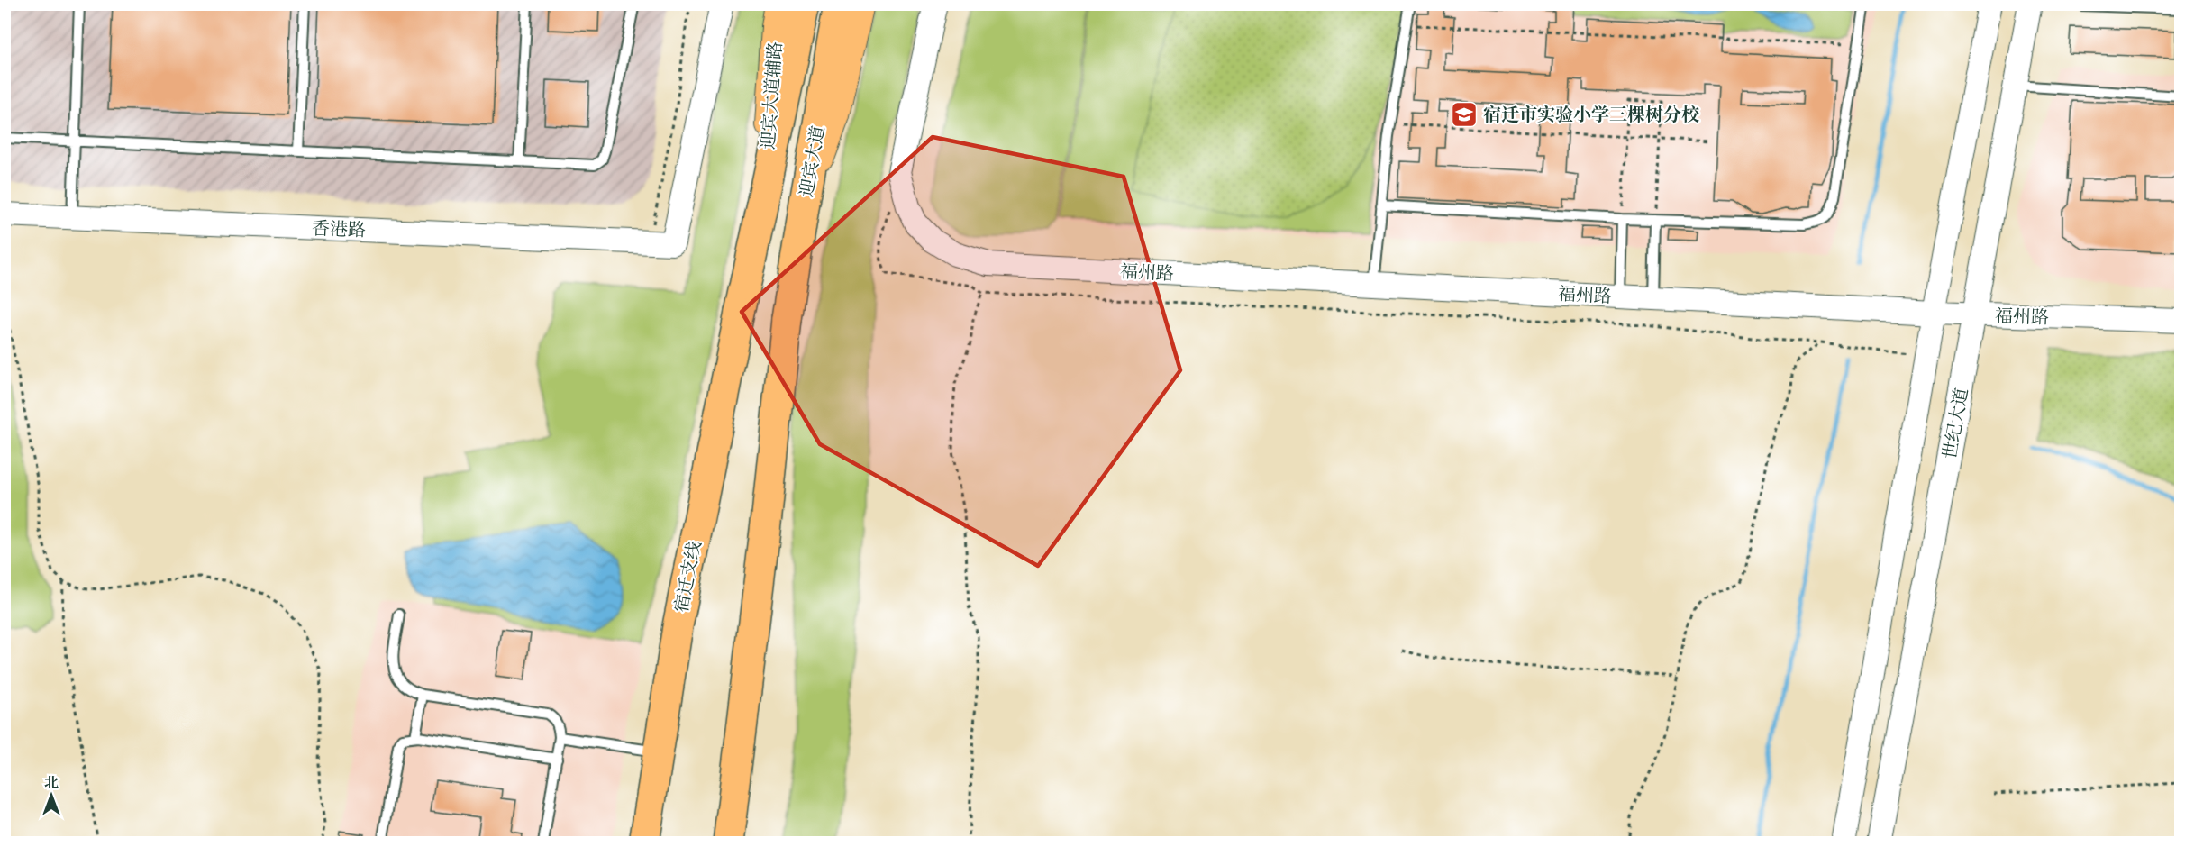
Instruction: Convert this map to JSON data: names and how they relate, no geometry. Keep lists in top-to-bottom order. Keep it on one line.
{"streets":{"highway":["迎宾大道","宿迁支线"],"main road":["迎宾大道辅路"],"street":["香港路","福州路","世纪大道"]},"crossings":[["迎宾大道辅路","宿迁支线"],["福州路","世纪大道"]],"places":{"school or university":["宿迁市实验小学三棵树分校"]},"north":"top"}
